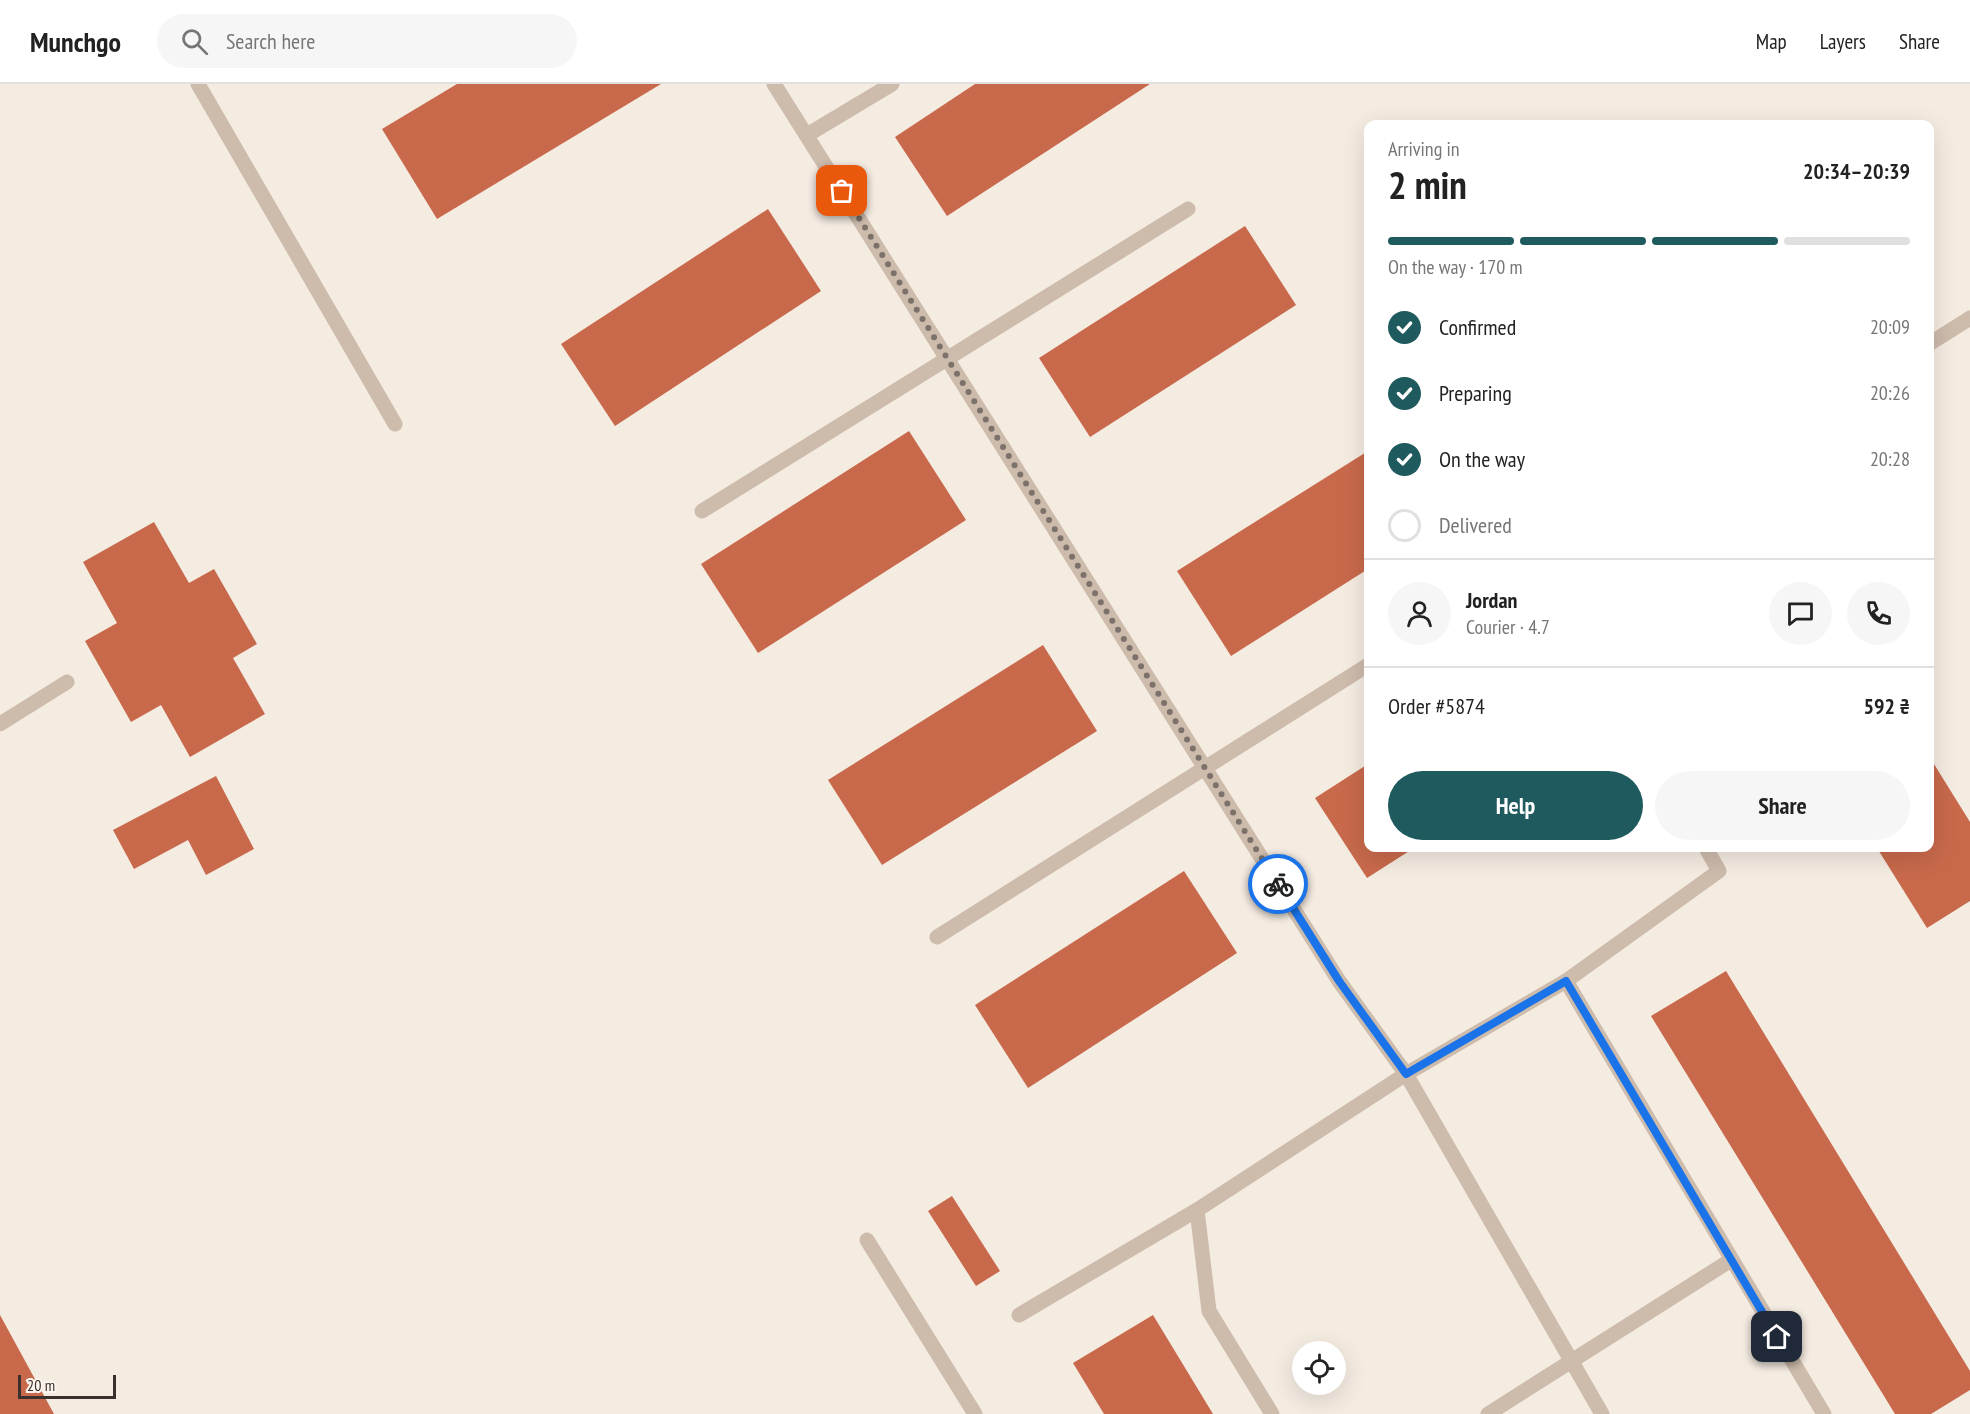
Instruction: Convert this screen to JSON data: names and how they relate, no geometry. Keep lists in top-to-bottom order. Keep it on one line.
{"scale_bar":"20 m","page":{"header":"Munchgo","search":"Search here","nav":["Map","Layers","Share"],"heading":["2 min","Arriving in","20:34–20:39"],"panel":["Jordan","Courier · 4.7","Order #5874","592 ₴"],"bar":"On the way · 170 m","list":[["Confirmed","20:09"],["Preparing","20:26"],["On the way","20:28"],"Delivered"],"buttons":["Help","Share"],"scale":"20 m"}}
